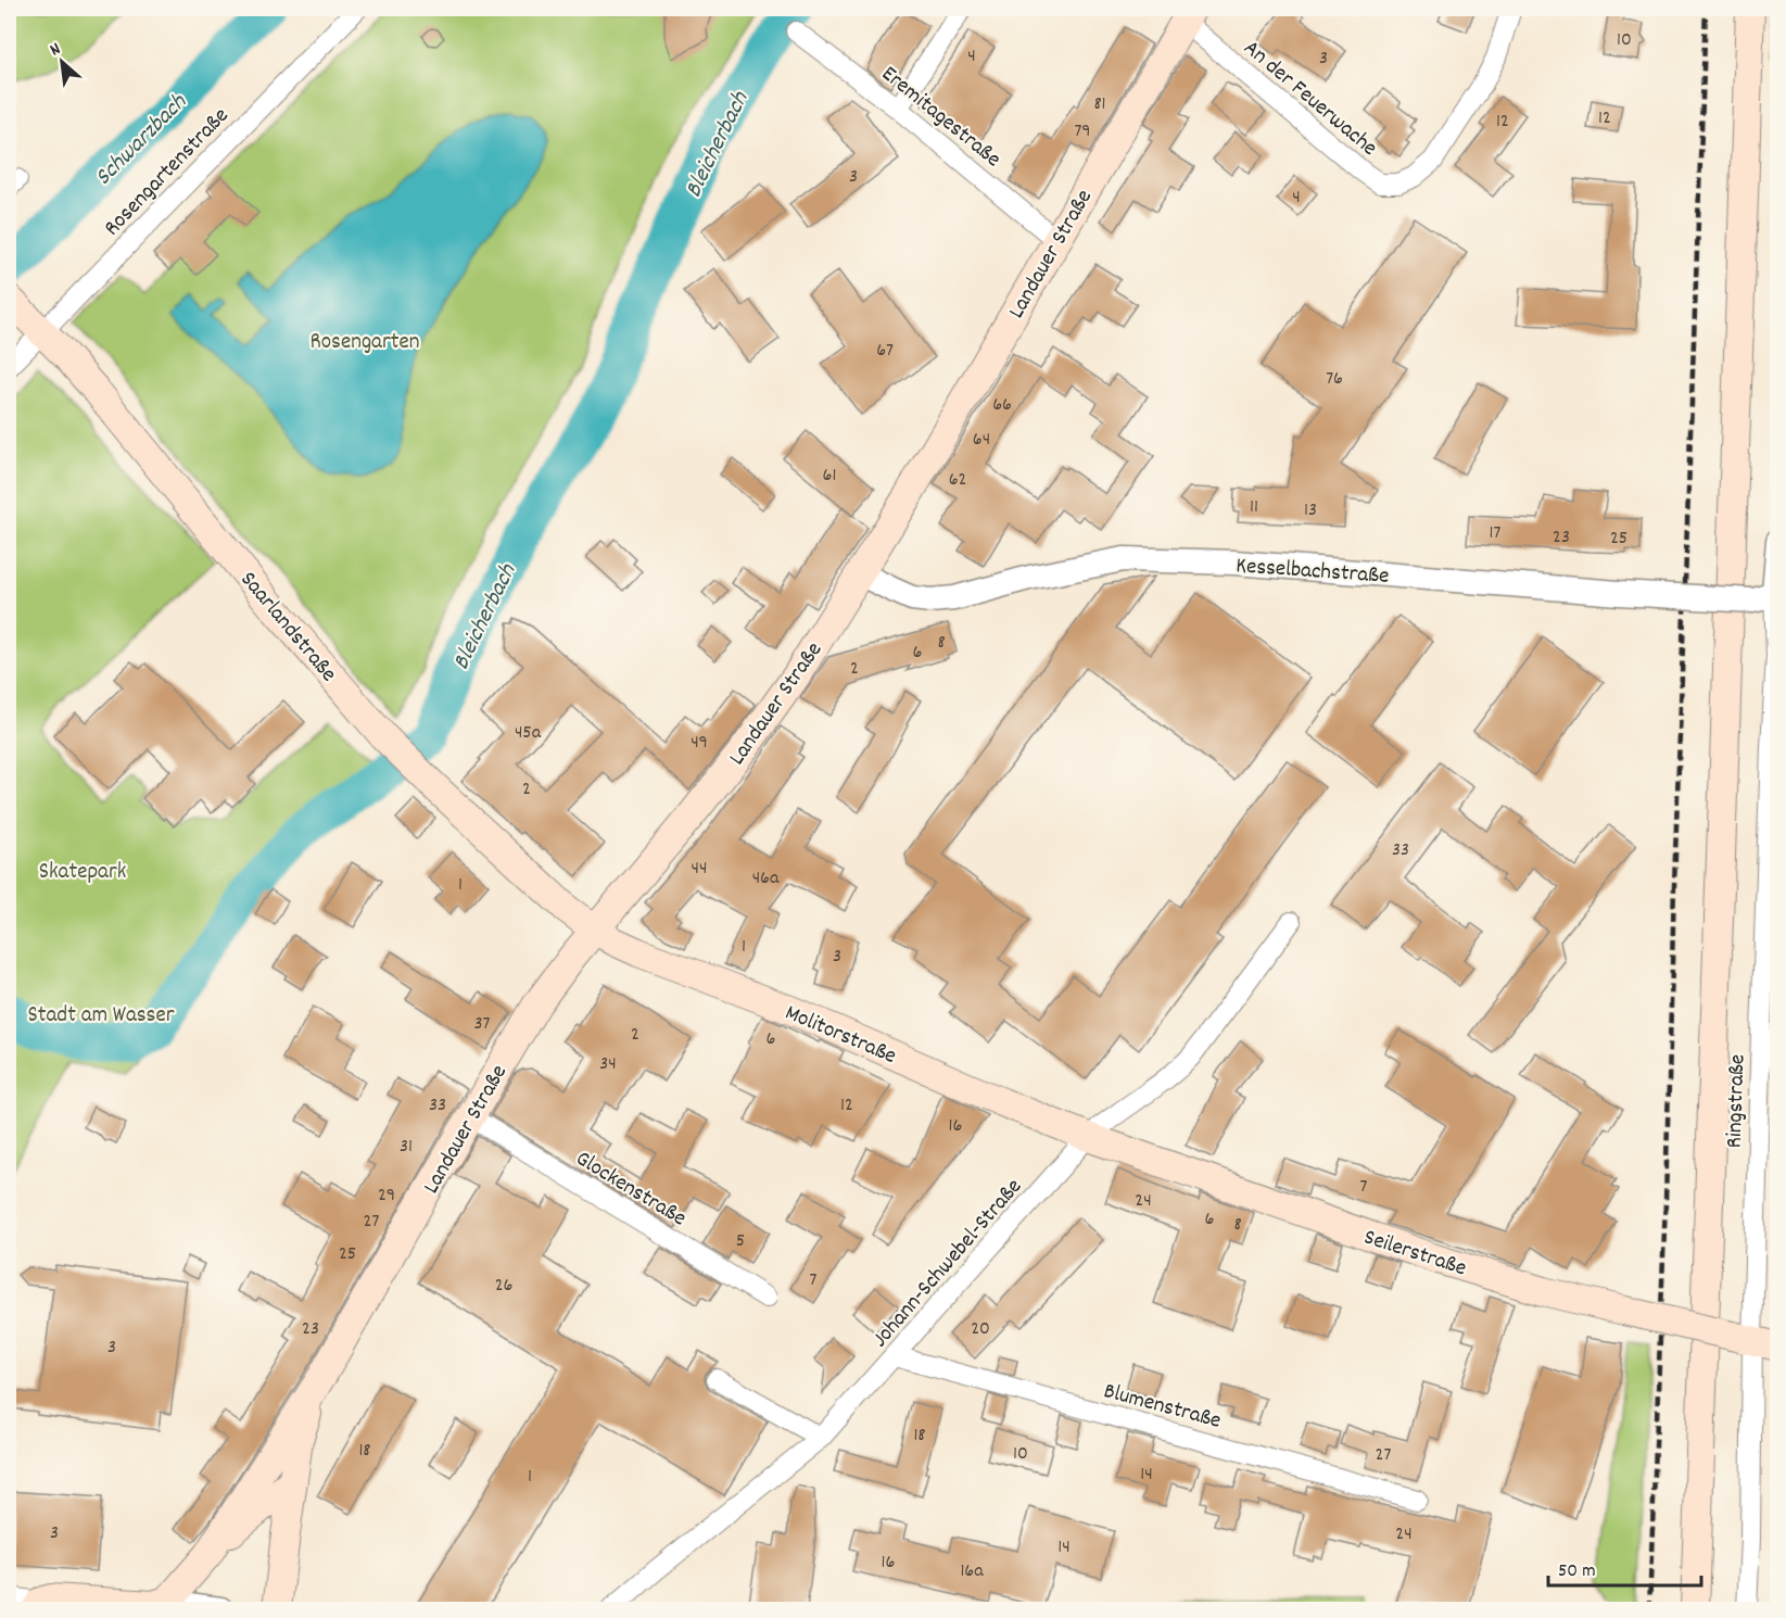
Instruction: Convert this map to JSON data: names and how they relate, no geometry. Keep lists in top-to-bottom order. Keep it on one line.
{"streets":{"main road":["Landauer Straße","Saarlandstraße","Molitorstraße","Seilerstraße"],"street":["An der Feuerwache","Eremitagestraße","Rosengartenstraße","Kesselbachstraße","Ringstraße","Glockenstraße","Johann-Schwebel-Straße","Blumenstraße"]},"crossings":[["An der Feuerwache","Landauer Straße"],["Eremitagestraße","Landauer Straße"],["Rosengartenstraße","Saarlandstraße"],["Landauer Straße","Kesselbachstraße"],["Landauer Straße","Saarlandstraße"],["Landauer Straße","Molitorstraße"],["Landauer Straße","Glockenstraße"],["Kesselbachstraße","Ringstraße"],["Saarlandstraße","Molitorstraße"],["Molitorstraße","Seilerstraße"],["Molitorstraße","Johann-Schwebel-Straße"],["Ringstraße","Seilerstraße"],["Seilerstraße","Johann-Schwebel-Straße"],["Johann-Schwebel-Straße","Blumenstraße"]],"water":["Schwarzbach","Bleicherbach"],"parks":["Rosengarten","Skatepark","Stadt am Wasser"],"house_numbers":["10","4","3","81","12","12","79","3","4","67","76","66","64","61","62","11","13","17","23","25","8","6","2","45a","49","2","33","44","46a","1","1","3","37","2","6","34","33","12","16","31","7","29","24","6","27","8","5","25","7","26","23","20","3","18","18","10","27","14","1","3","24","14","16","16a"],"scale_bar":"50 m","north":"top left"}
